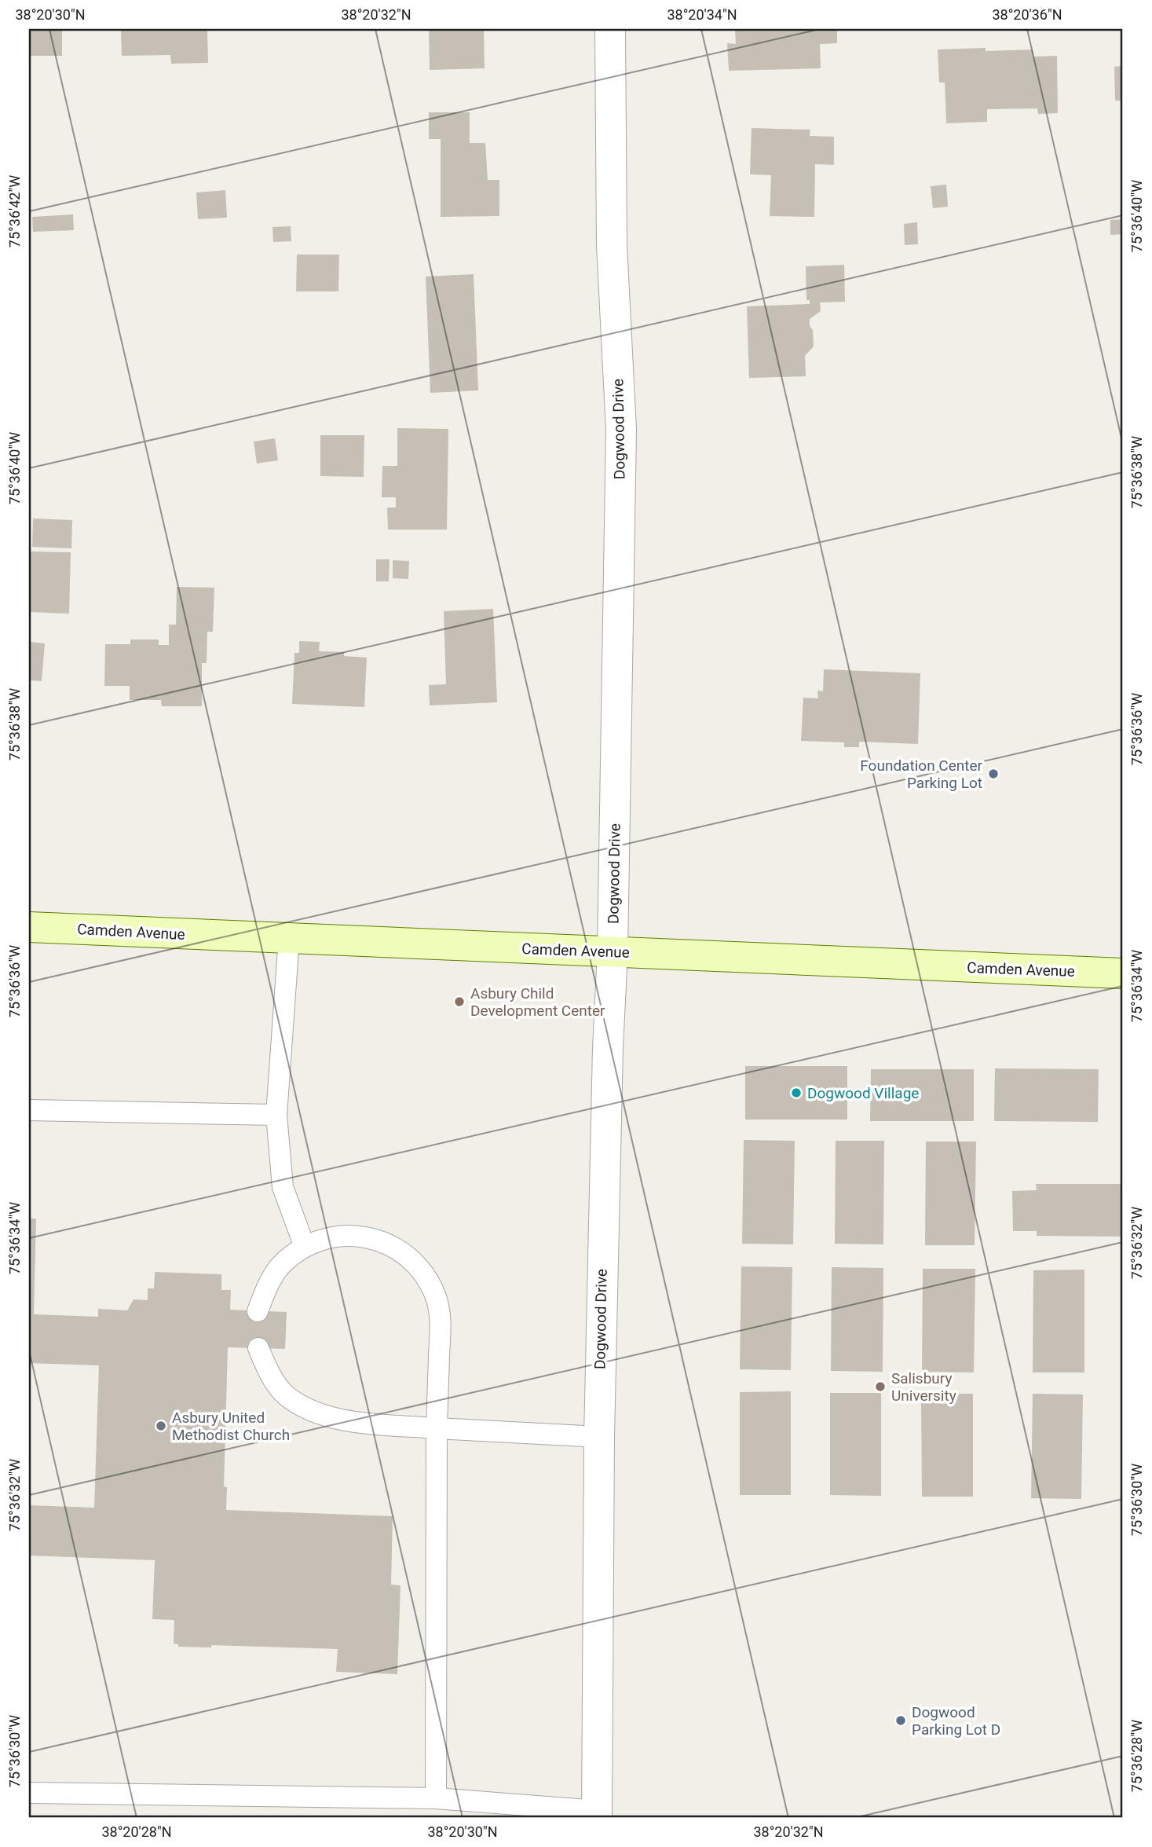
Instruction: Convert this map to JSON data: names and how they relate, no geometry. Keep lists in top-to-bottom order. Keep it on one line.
{"streets":{"street":["Dogwood Drive","Camden Avenue"]},"crossings":[["Dogwood Drive","Camden Avenue"]],"places":["Foundation Center Parking Lot","Asbury Child Development Center","Dogwood Village","Salisbury University","Asbury United Methodist Church","Dogwood Parking Lot D"],"coordinates":["38°20'30\"N","38°20'32\"N","38°20'34\"N","38°20'36\"N","75°36'42\"W","75°36'40\"W","75°36'38\"W","75°36'36\"W","75°36'34\"W","75°36'32\"W","75°36'30\"W","75°36'28\"W","38°20'28\"N"]}
